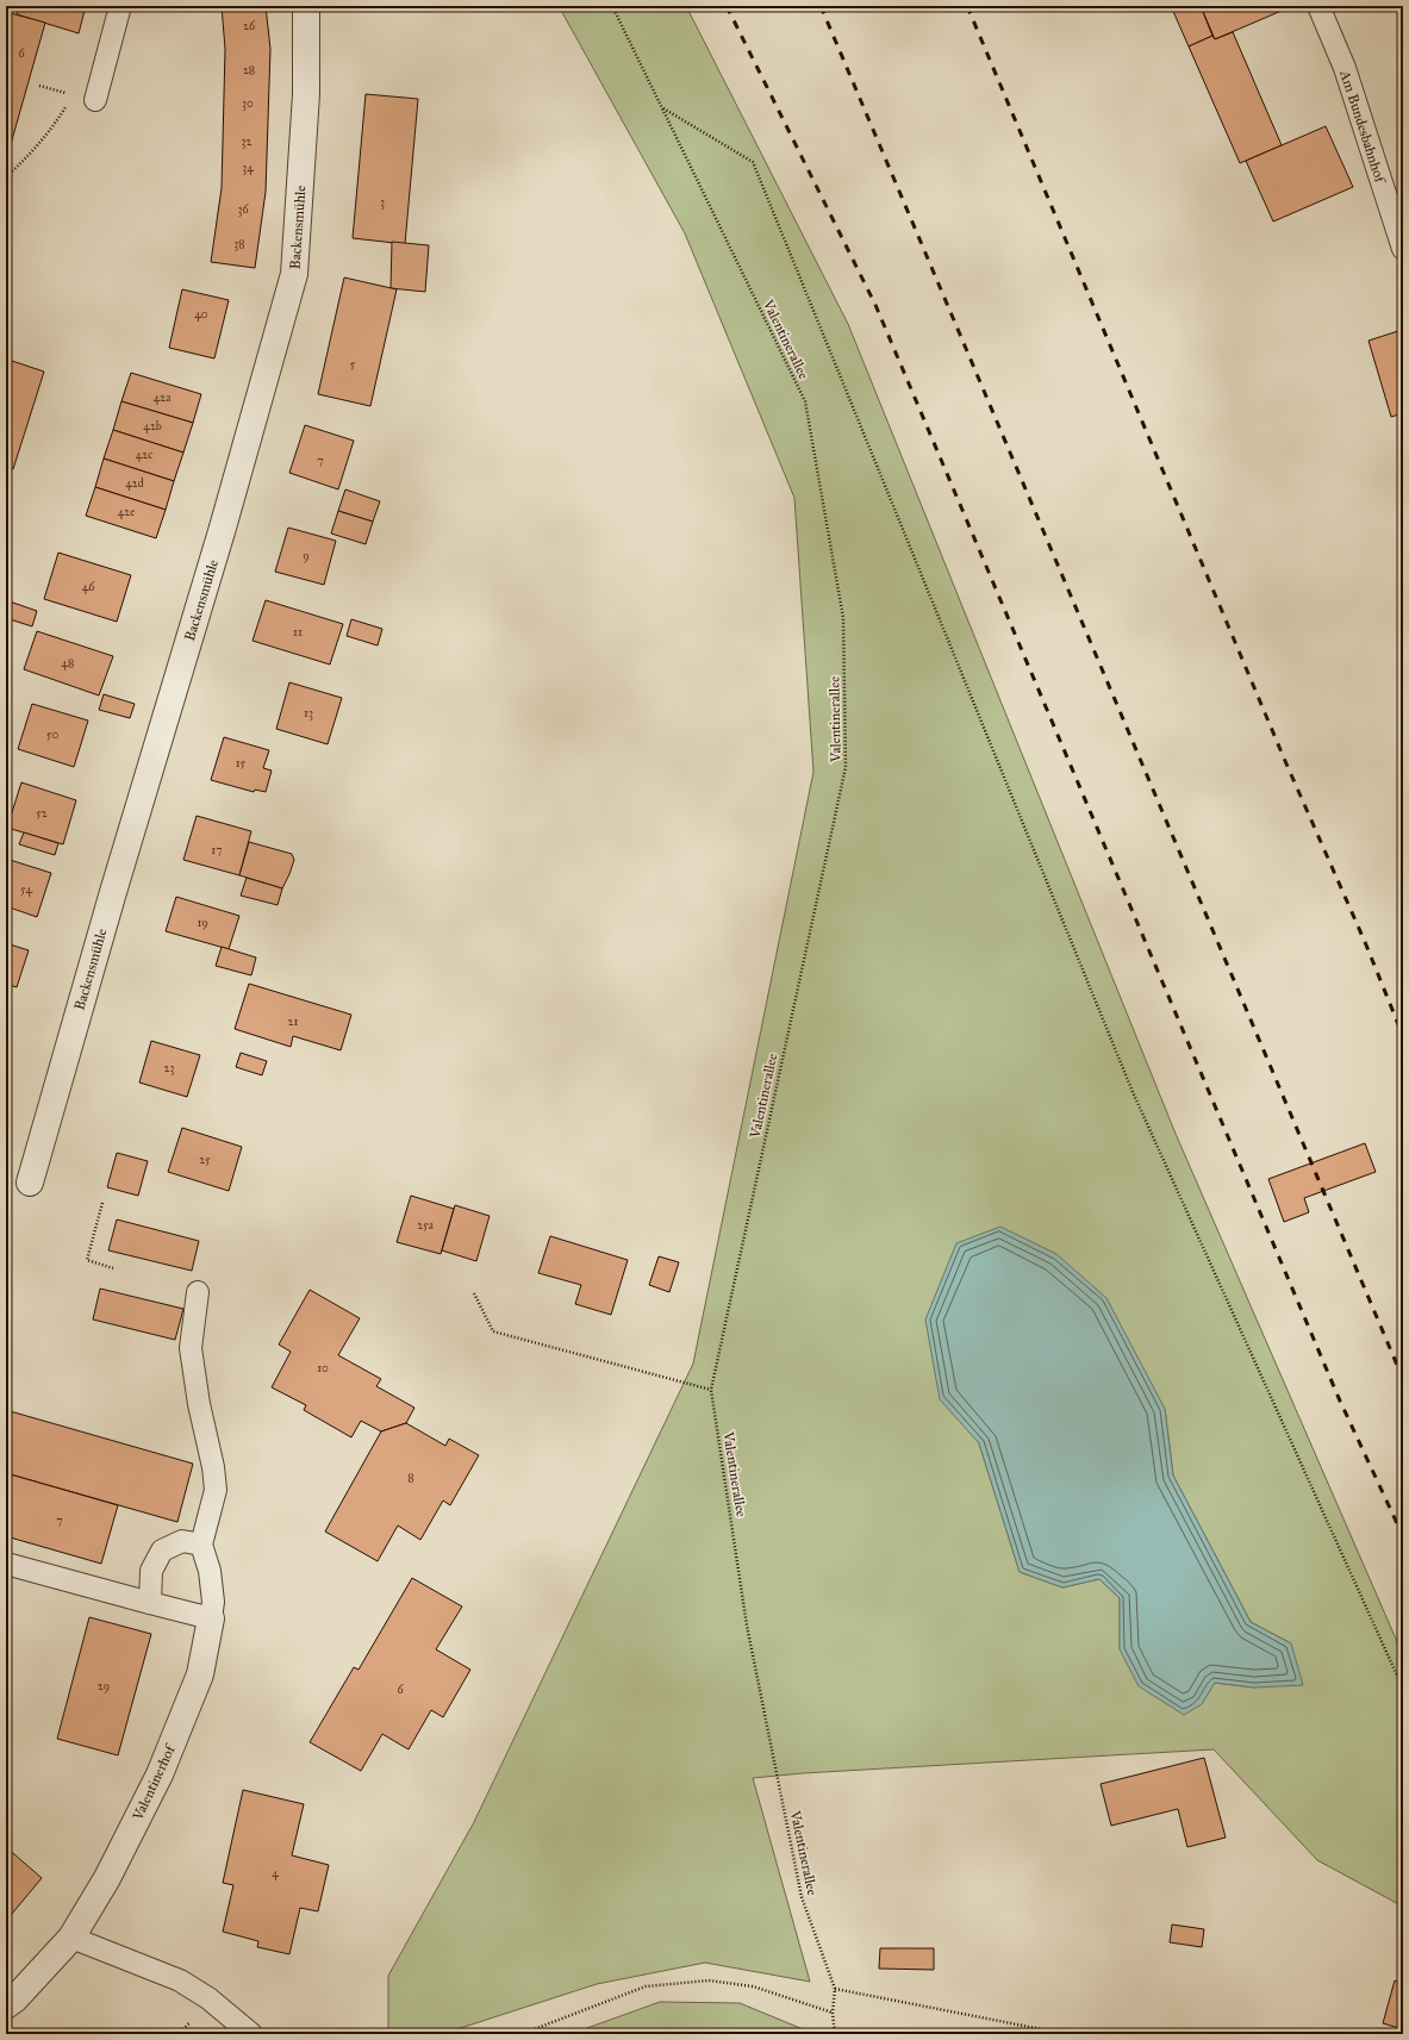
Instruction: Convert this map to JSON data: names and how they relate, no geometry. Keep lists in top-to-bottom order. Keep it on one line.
{"streets":{"street":["Backensmühle","Valentinerhof"],"lane":["Am Bundesbahnhof"],"path":["Valentinerallee"]},"house_numbers":["26","6","28","30","32","34","3","36","38","40","5","42a","42b","42c","7","42d","42e","9","46","11","48","13","50","15","52","17","54","19","21","23","25","25a","10","8","7","29","6","4"]}
